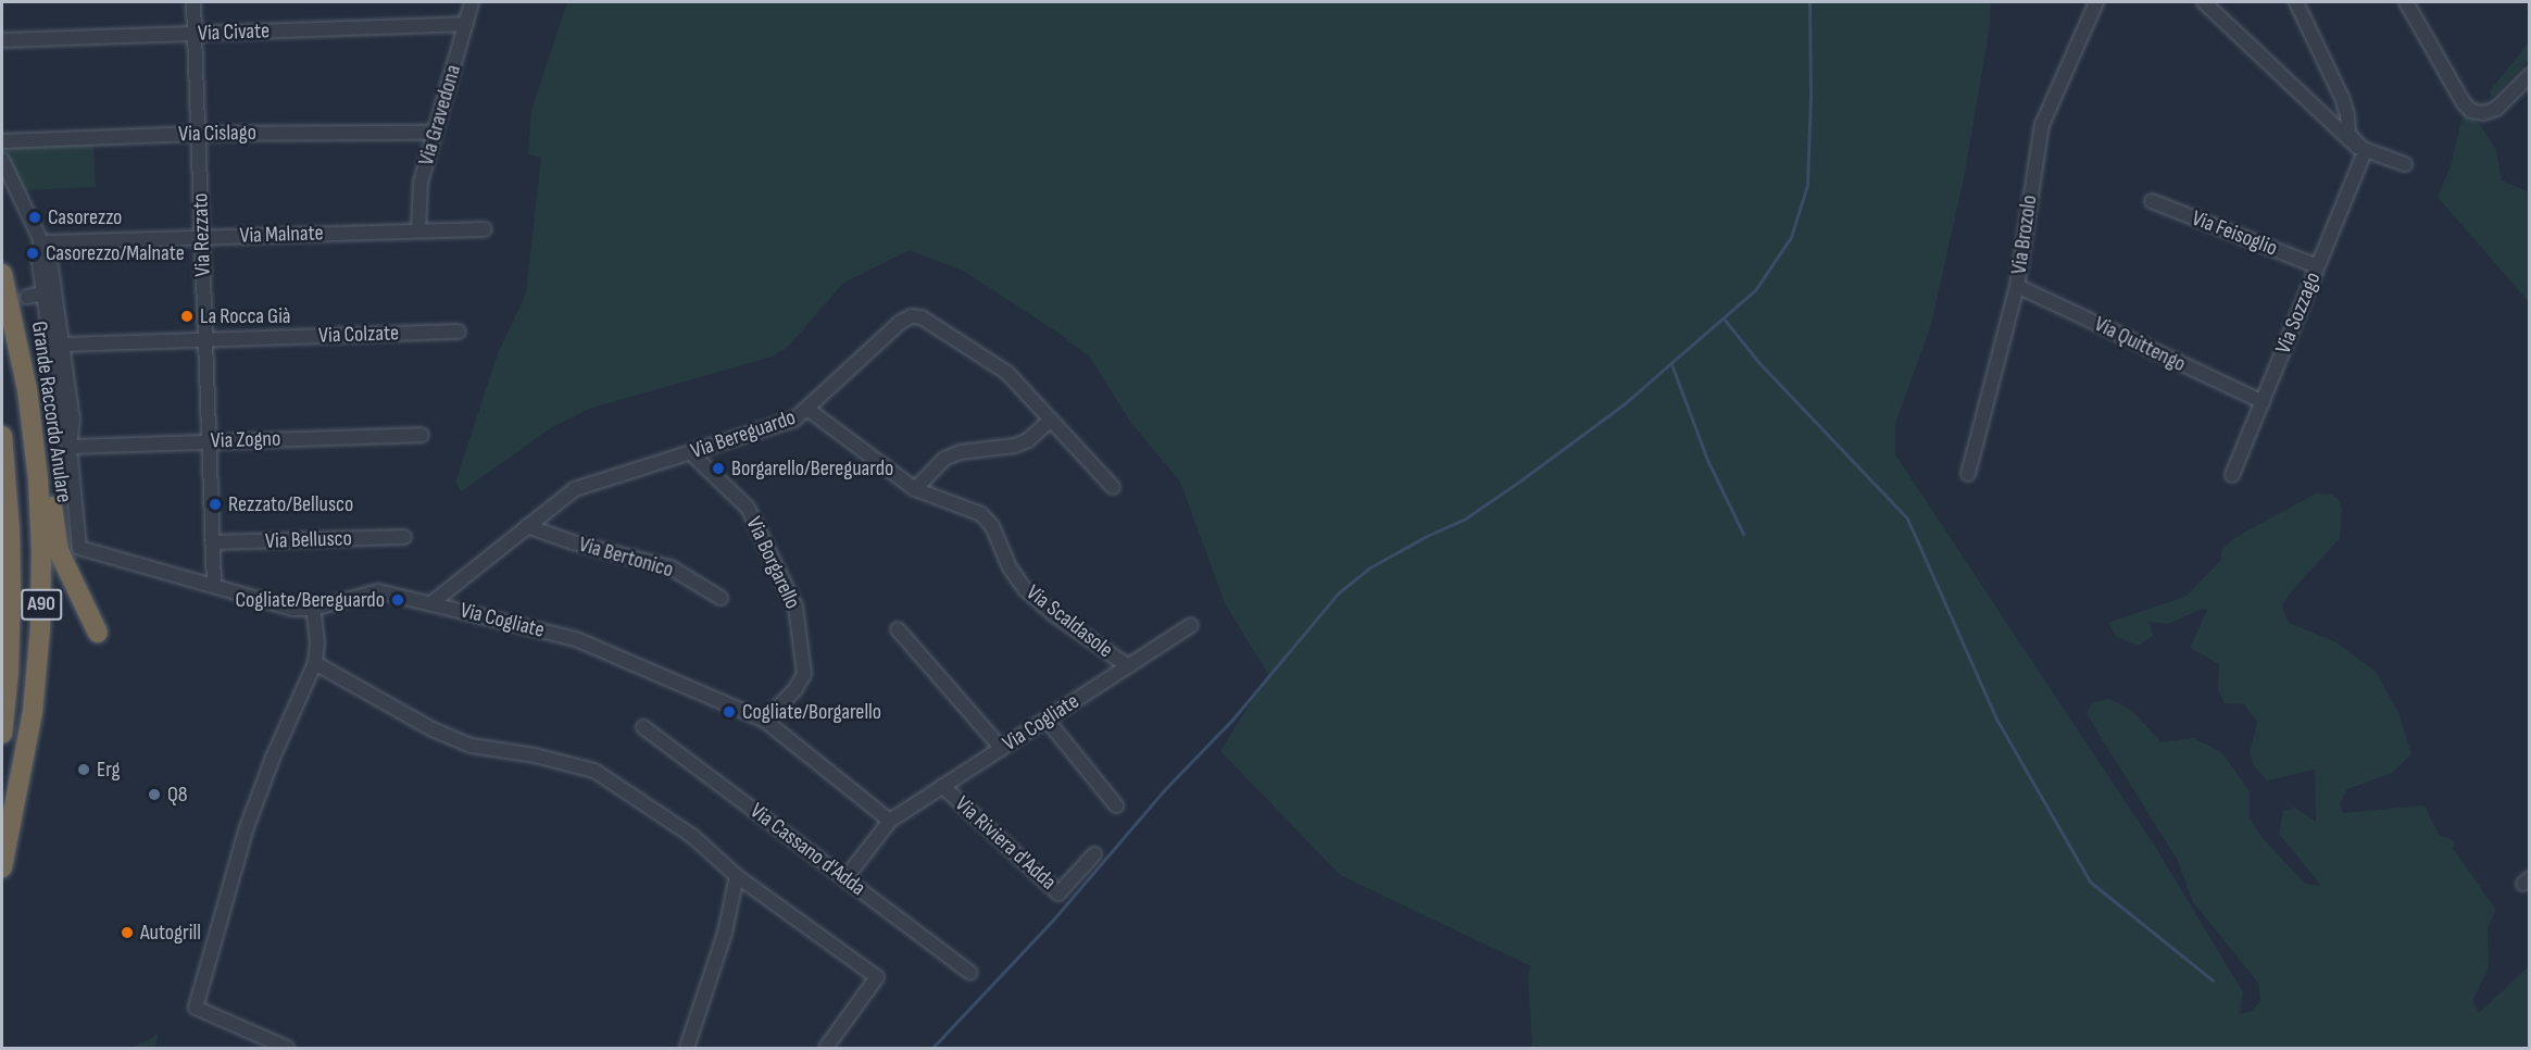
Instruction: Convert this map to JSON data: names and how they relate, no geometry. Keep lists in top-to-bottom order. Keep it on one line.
{"streets":{"highway":["Grande Raccordo Anulare","A90"],"street":["Via Civate","Via Gravedona","Via Cislago","Via Feisoglio","Via Rezzato","Via Malnate","Via Brozolo","Via Sozzago","Via Colzate","Via Quittengo","Via Bereguardo","Via Zogno","Via Bellusco","Via Bertonico","Via Borgarello","Via Cogliate","Via Scaldasole","Via Riviera d'Adda","Via Cassano d'Adda"]},"crossings":[["Via Civate","Via Gravedona"],["Via Civate","Via Rezzato"],["Via Gravedona","Via Cislago"],["Via Gravedona","Via Malnate"],["Via Cislago","Via Rezzato"],["Via Feisoglio","Via Sozzago"],["Via Rezzato","Via Malnate"],["Via Rezzato","Via Colzate"],["Via Rezzato","Via Zogno"],["Via Rezzato","Via Bellusco"],["Via Rezzato","Via Cogliate"],["Via Brozolo","Via Quittengo"],["Via Sozzago","Via Quittengo"],["Via Bereguardo","Via Bertonico"],["Via Bereguardo","Via Borgarello"],["Via Bereguardo","Via Cogliate"],["Via Bereguardo","Via Scaldasole"],["Via Zogno","Via Cogliate"],["Via Borgarello","Via Cogliate"],["Via Cogliate","Via Scaldasole"],["Via Cogliate","Via Riviera d'Adda"],["Via Cogliate","Via Cassano d'Adda"]],"places":["Casorezzo","Casorezzo/Malnate","La Rocca Già","Borgarello/Bereguardo","Rezzato/Bellusco","Cogliate/Bereguardo","Cogliate/Borgarello","Erg","Q8","Autogrill"]}
